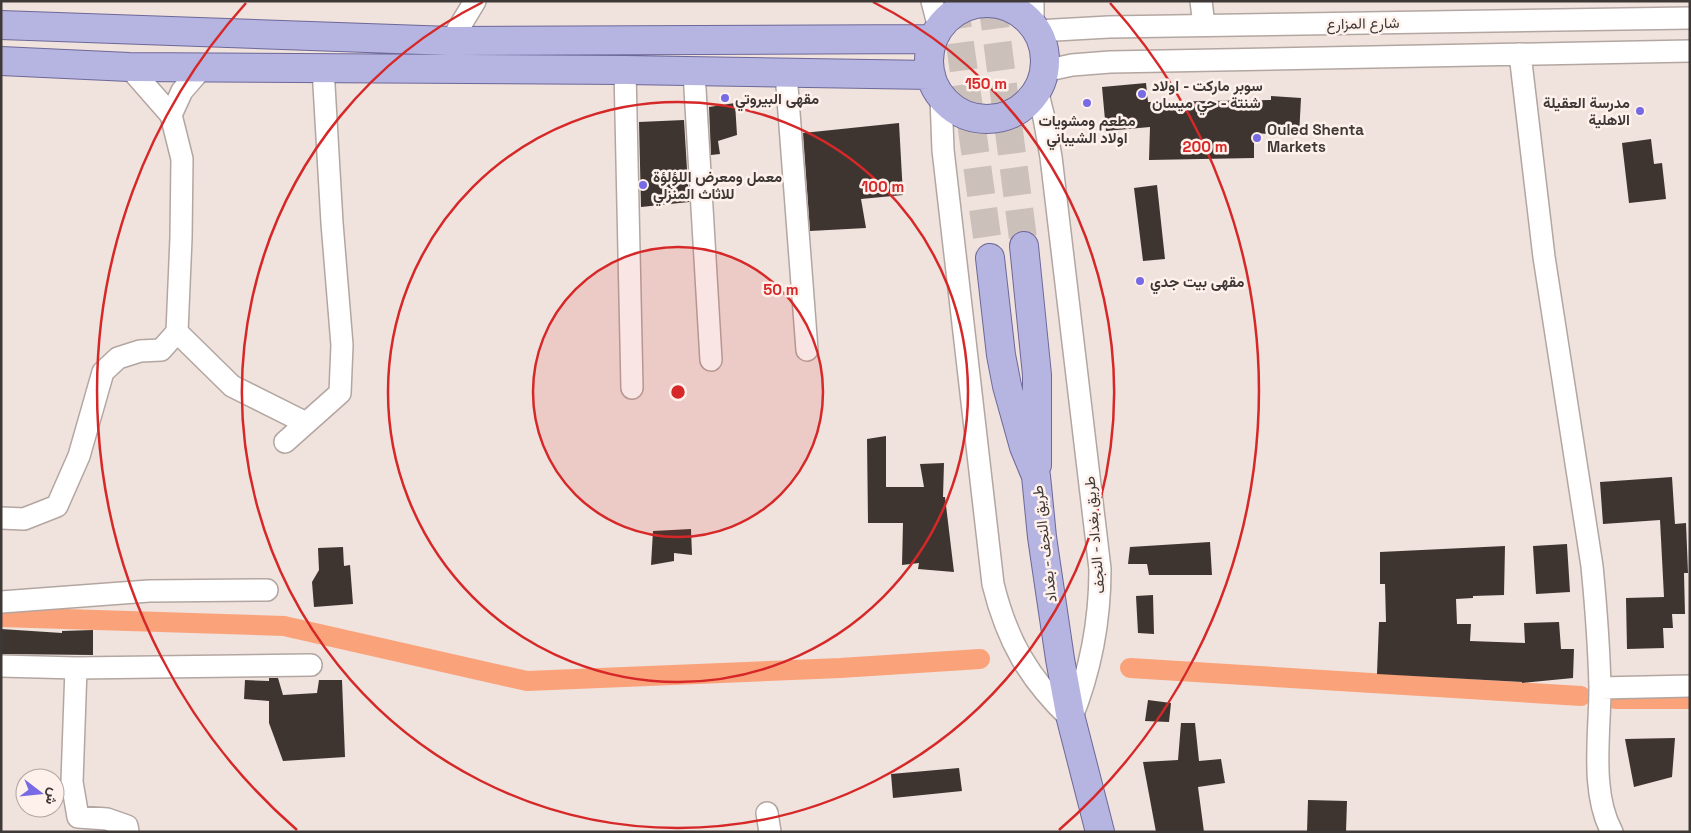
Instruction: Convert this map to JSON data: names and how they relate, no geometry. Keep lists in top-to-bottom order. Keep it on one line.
{"streets":{"main road":["طريق النجف - بغداد"],"street":["شارع المزارع","طريق بغداد - النجف"]},"crossings":[["شارع المزارع","طريق بغداد - النجف"],["طريق بغداد - النجف","طريق النجف - بغداد"]],"places":["سوبر ماركت - اولاد شنتة - حي ميسان","مقهى البيروتي","مطعم ومشويات اولاد الشيباني","مدرسة العقيلة الاهلية","Ouled Shenta Markets","معمل ومعرض اللؤلؤة للاثاث المنزلي","مقهى بيت جدي"],"north":"right","rings":["150 m","200 m","100 m","50 m"]}
